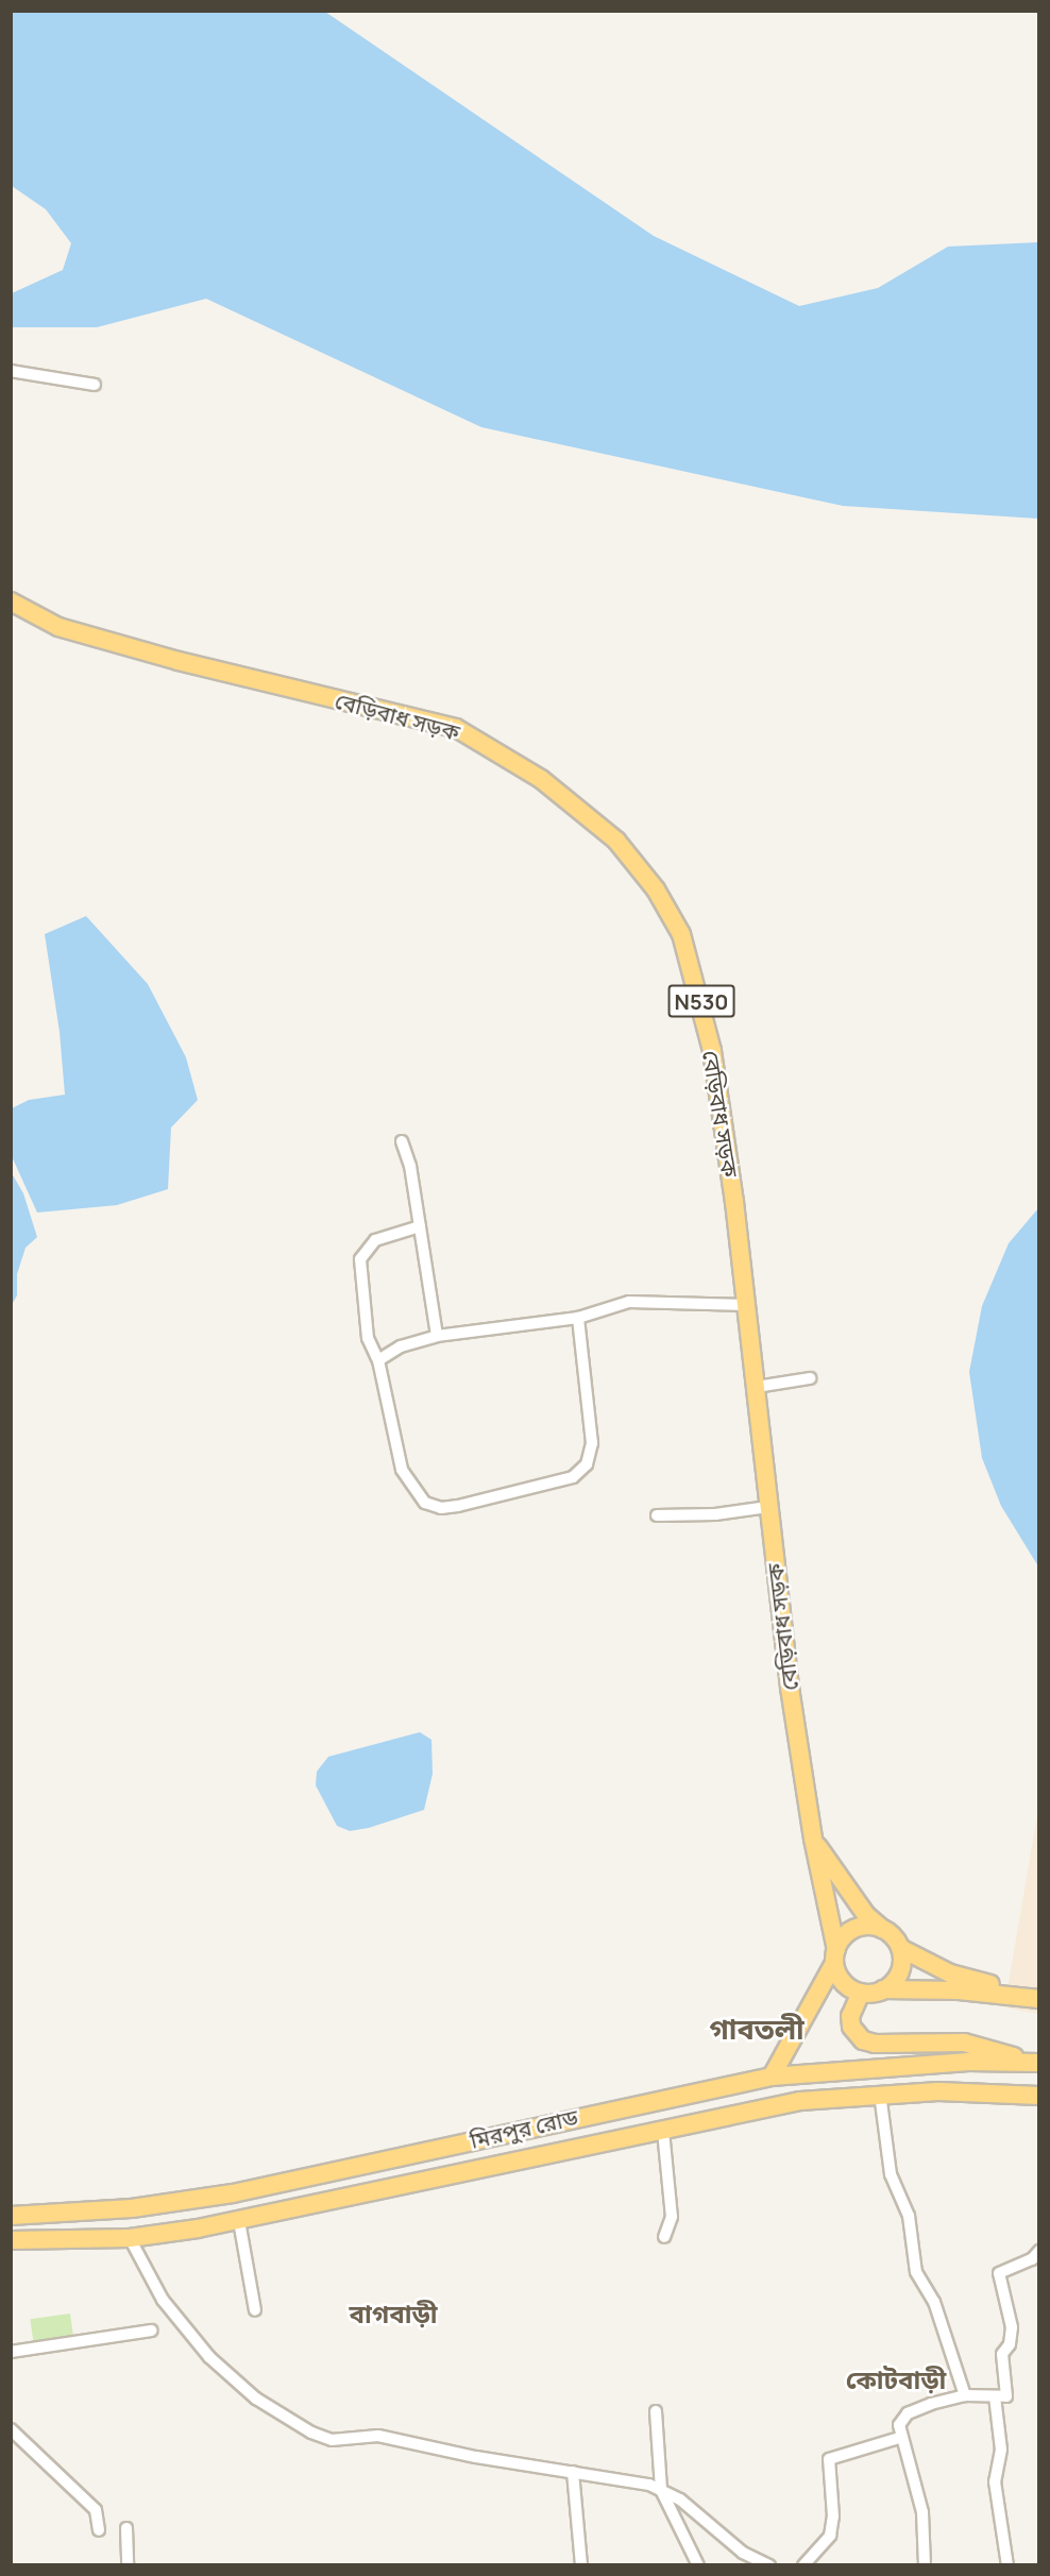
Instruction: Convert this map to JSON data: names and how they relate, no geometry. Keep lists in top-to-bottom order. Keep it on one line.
{"streets":{"highway":["বেড়িবাধ সড়ক","N530","মিরপুর রোড"]},"districts":["গাবতলী","বাগবাড়ী","কোটবাড়ী"]}
